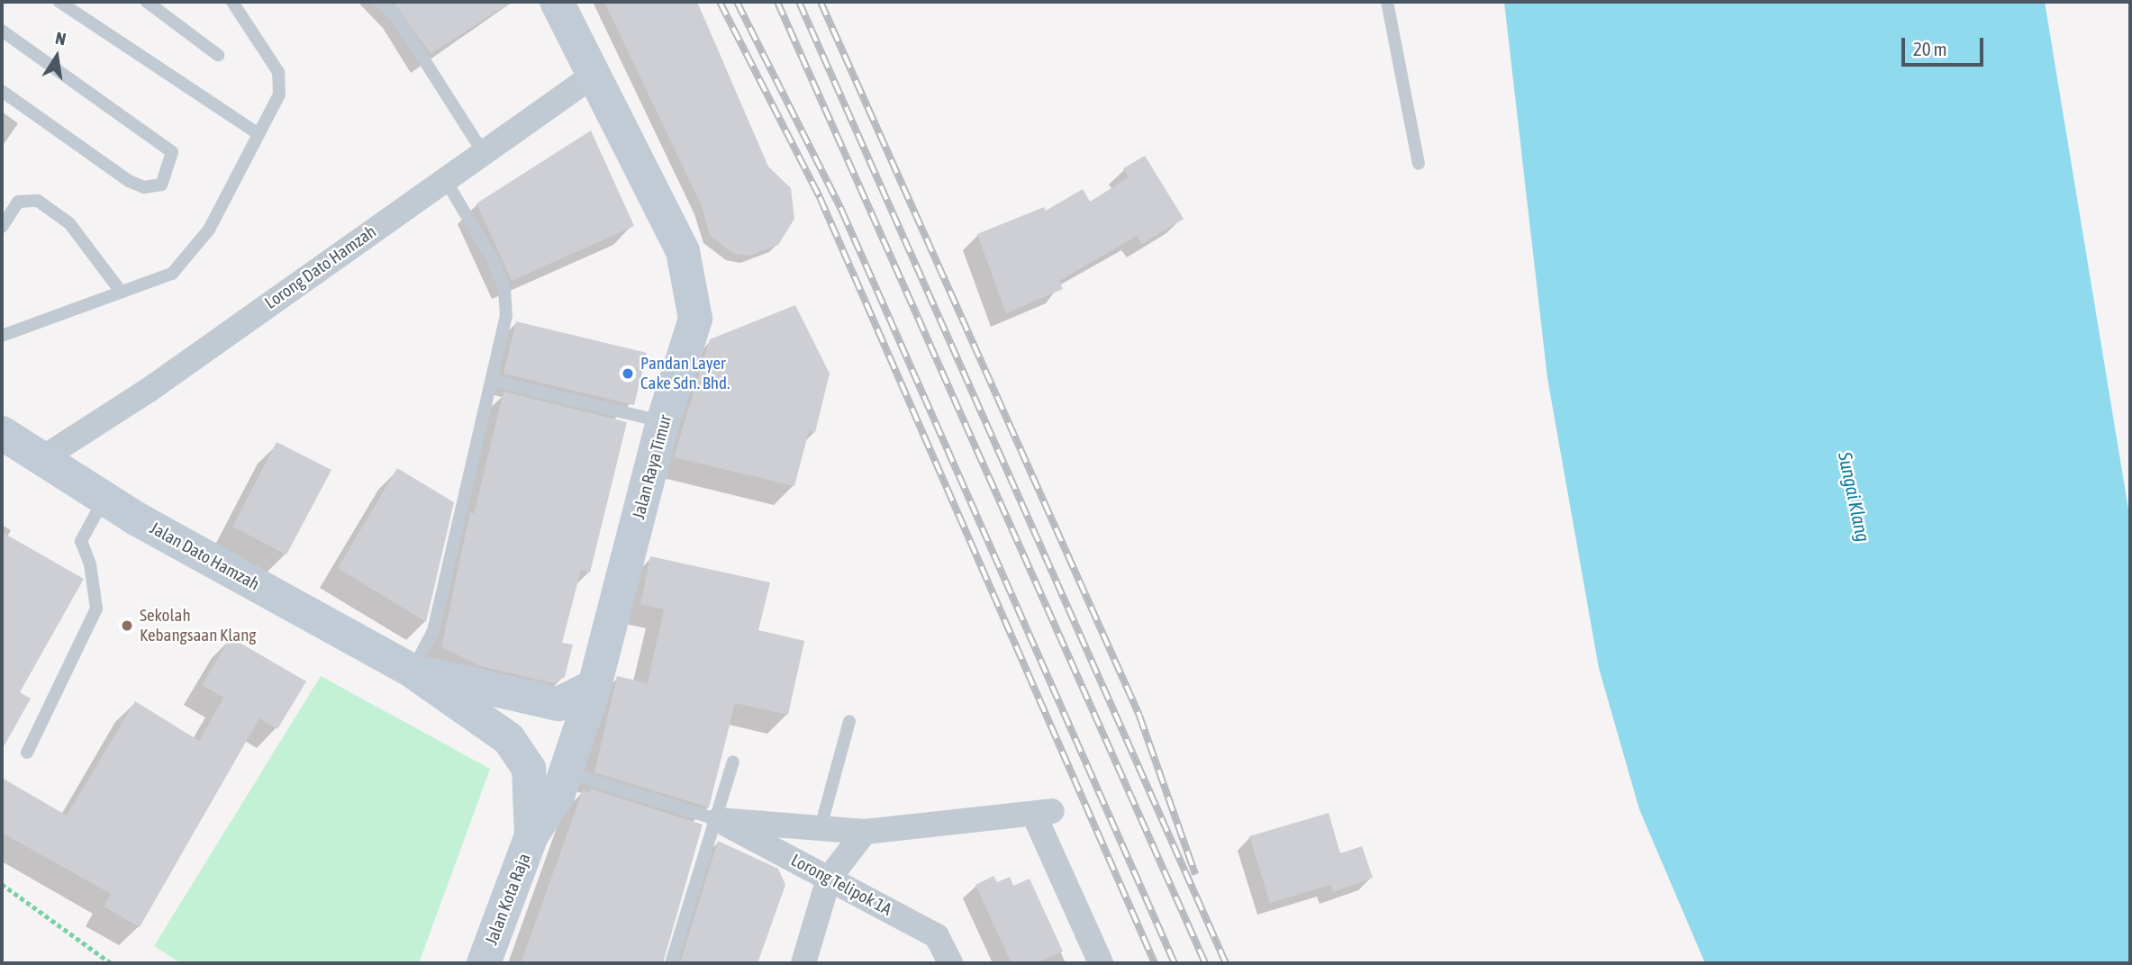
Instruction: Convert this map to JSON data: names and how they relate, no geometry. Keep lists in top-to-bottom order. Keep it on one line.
{"streets":{"main road":["Jalan Raya Timur","Jalan Dato Hamzah","Jalan Kota Raja"],"street":["Lorong Dato Hamzah","Lorong Telipok 1A"]},"crossings":[["Lorong Dato Hamzah","Jalan Raya Timur"],["Lorong Dato Hamzah","Jalan Dato Hamzah"],["Jalan Raya Timur","Jalan Kota Raja"]],"water":["Sungai Klang"],"places":["Pandan Layer Cake Sdn. Bhd.","Sekolah Kebangsaan Klang"],"scale_bar":"20 m","north":"top"}
